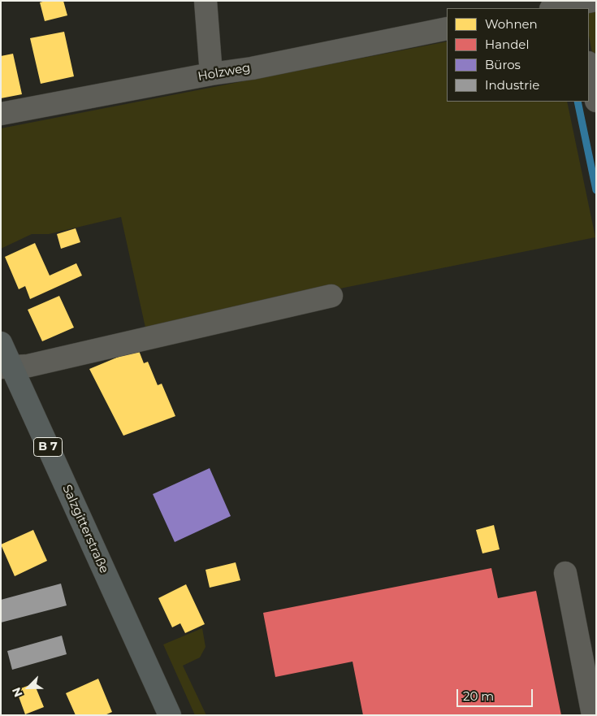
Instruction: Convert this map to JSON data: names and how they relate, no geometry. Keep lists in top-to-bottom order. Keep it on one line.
{"streets":{"main road":["B 7","Salzgitterstraße"],"street":["Holzweg"]},"legend":["Wohnen","Handel","Büros","Industrie"],"scale_bar":"20 m","north":"bottom left"}
